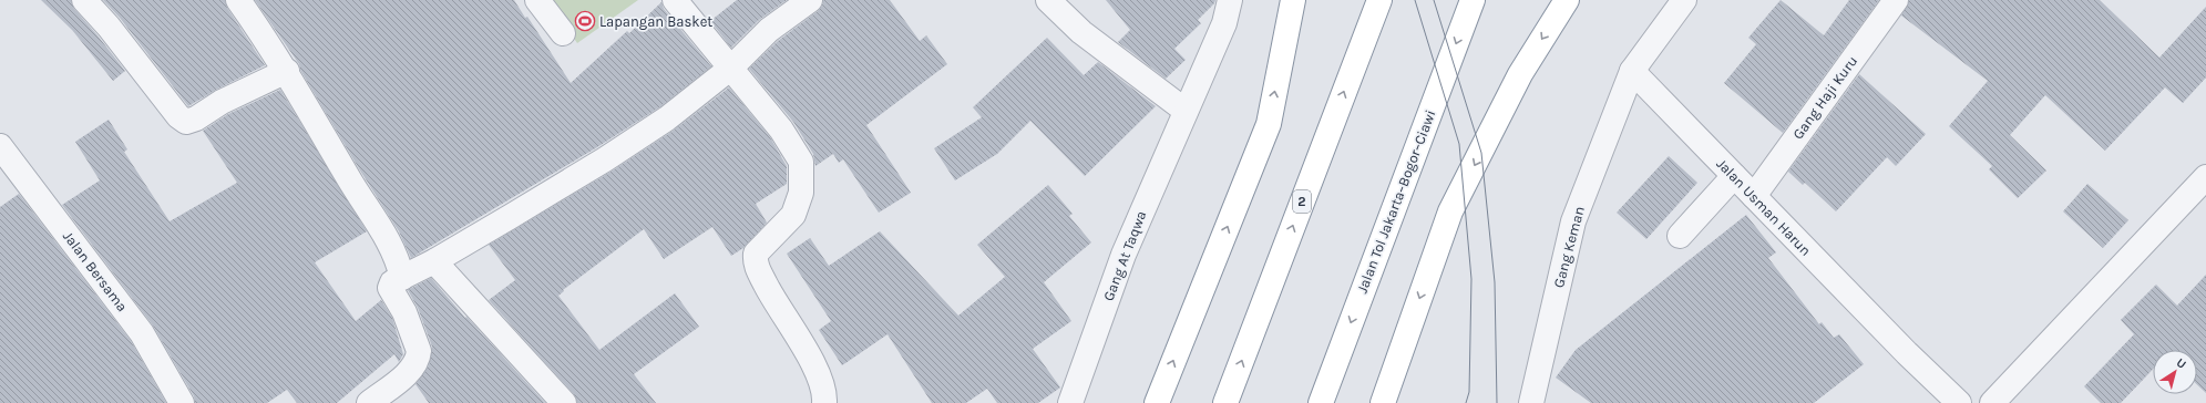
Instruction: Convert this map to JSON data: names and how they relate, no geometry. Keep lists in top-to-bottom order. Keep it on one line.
{"streets":{"highway":["2","Jalan Tol Jakarta–Bogor–Ciawi"],"street":["Gang Haji Kuru","Jalan Usman Harun","Gang Keman","Gang At Taqwa","Jalan Bersama"]},"crossings":[["Gang Haji Kuru","Jalan Usman Harun"],["Jalan Usman Harun","Gang Keman"]],"places":{"sports":["Lapangan Basket"]},"north":"top right"}
